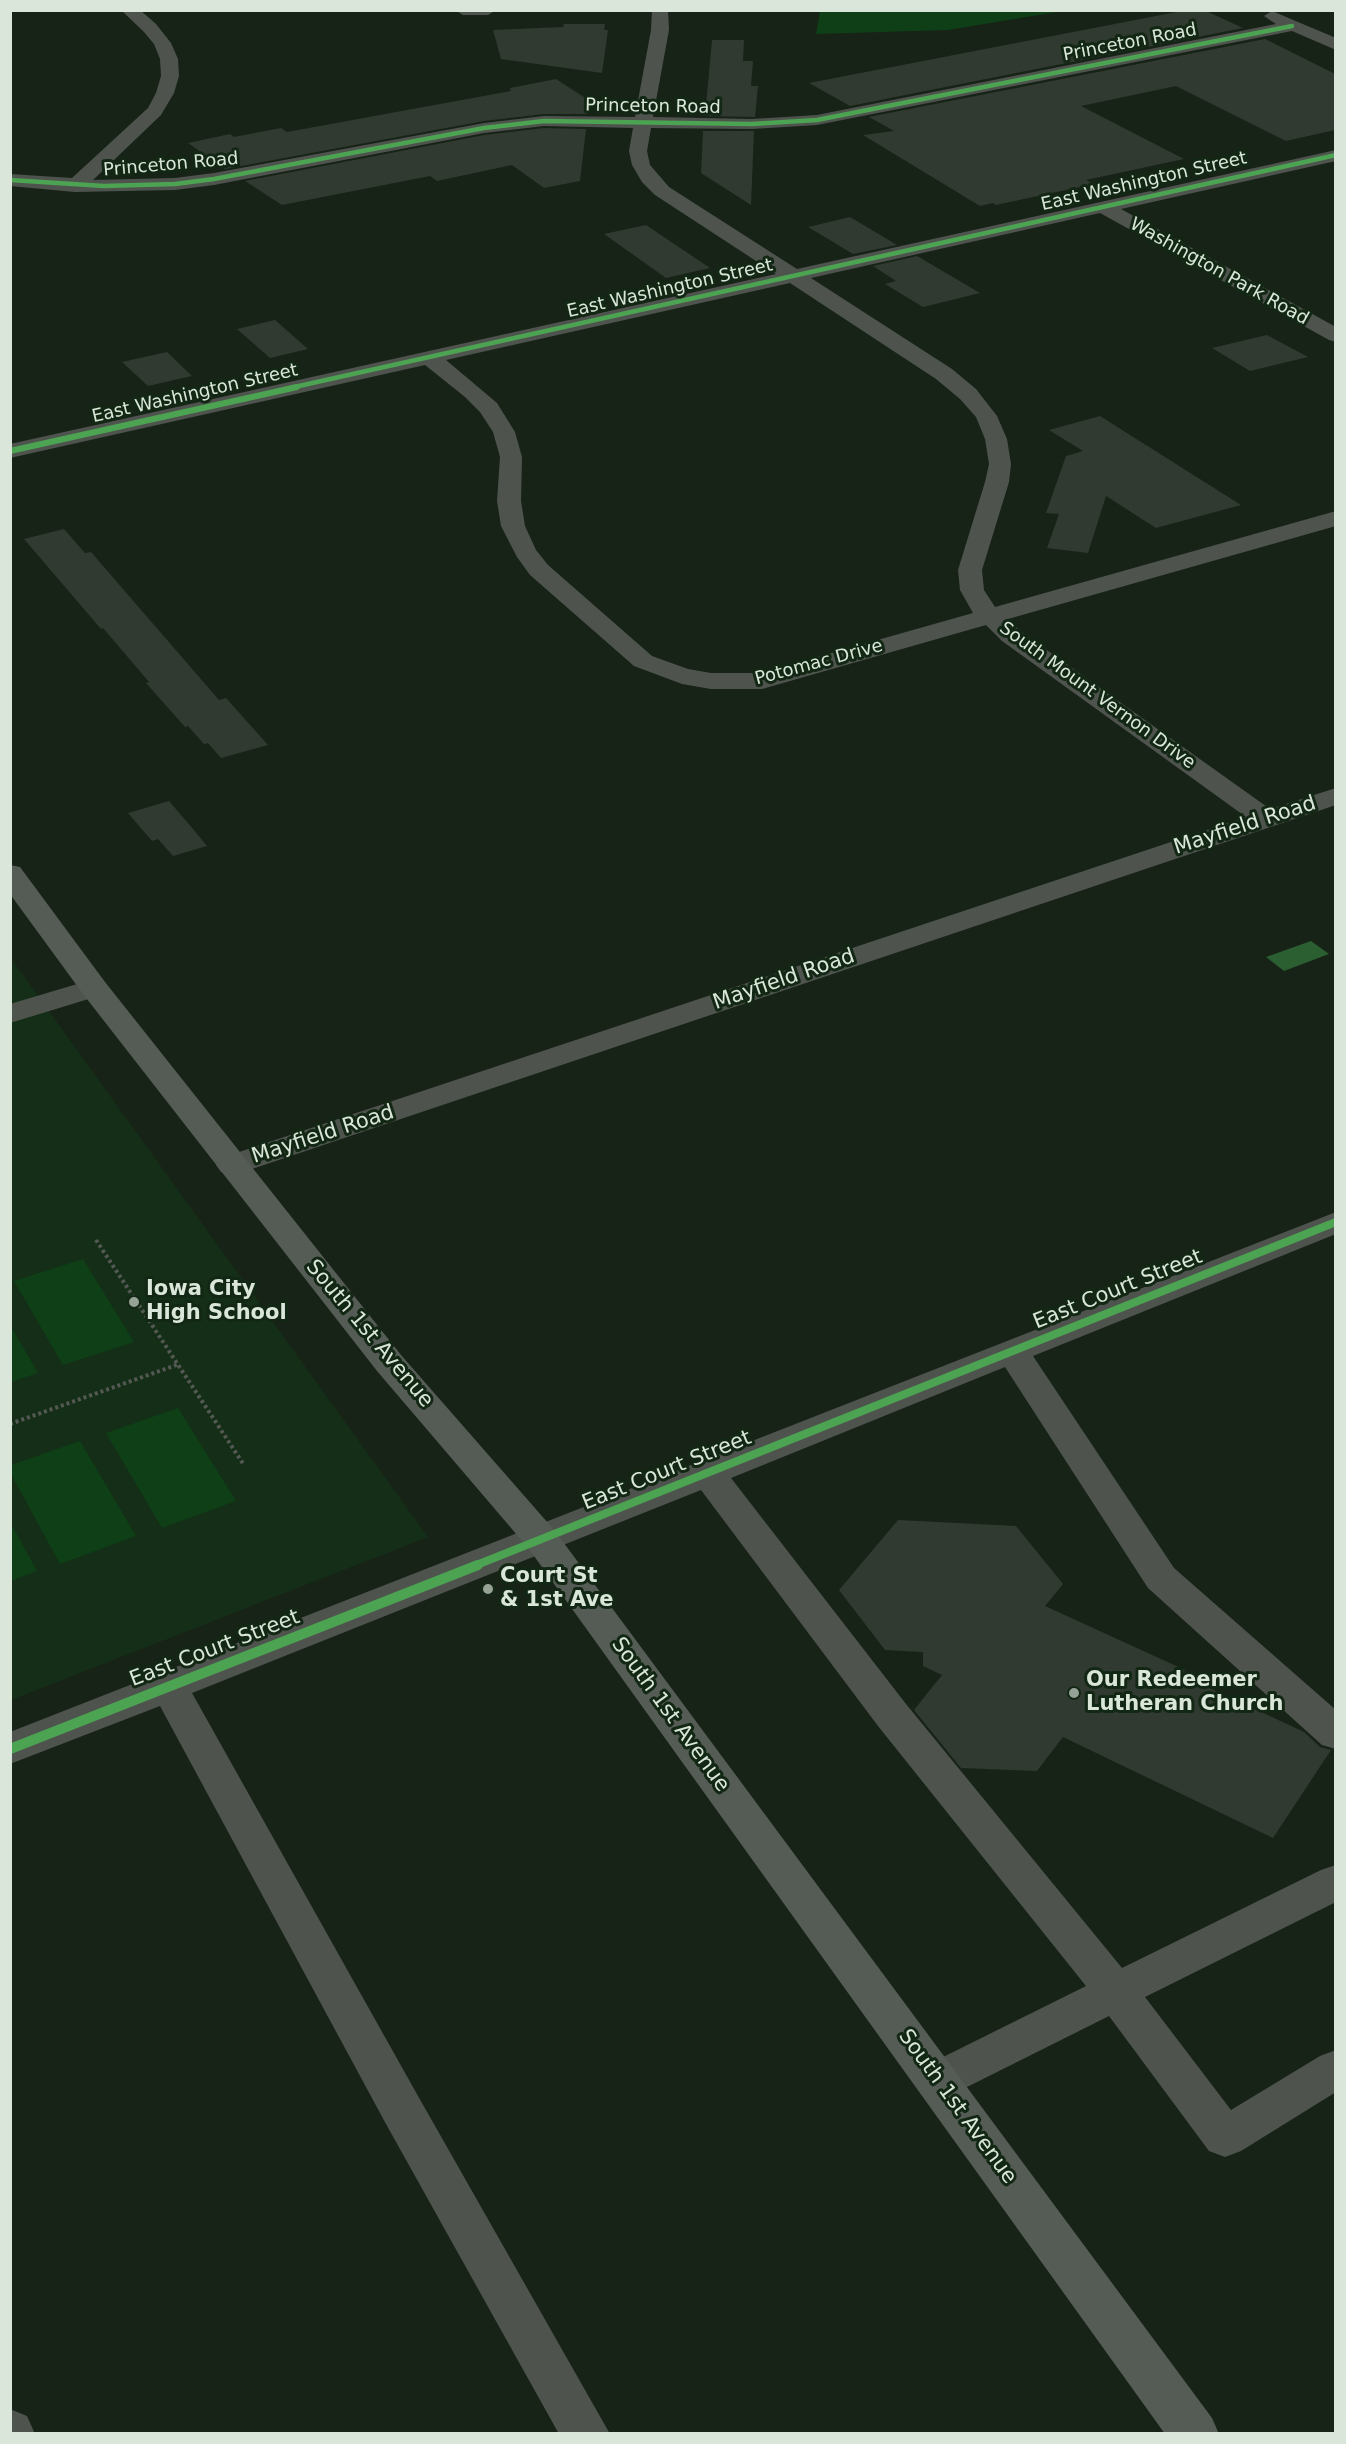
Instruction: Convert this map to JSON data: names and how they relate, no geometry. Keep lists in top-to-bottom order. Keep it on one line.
{"streets":{"main road":["South 1st Avenue"],"street":["Princeton Road","East Washington Street","Washington Park Road","Potomac Drive","South Mount Vernon Drive","Mayfield Road","East Court Street"]},"crossings":[["Princeton Road","South Mount Vernon Drive"],["East Washington Street","Washington Park Road"],["East Washington Street","Potomac Drive"],["East Washington Street","South Mount Vernon Drive"],["Potomac Drive","South Mount Vernon Drive"],["South Mount Vernon Drive","Mayfield Road"],["Mayfield Road","South 1st Avenue"],["East Court Street","South 1st Avenue"]],"places":["Iowa City High School","Court St & 1st Ave","Our Redeemer Lutheran Church"]}
